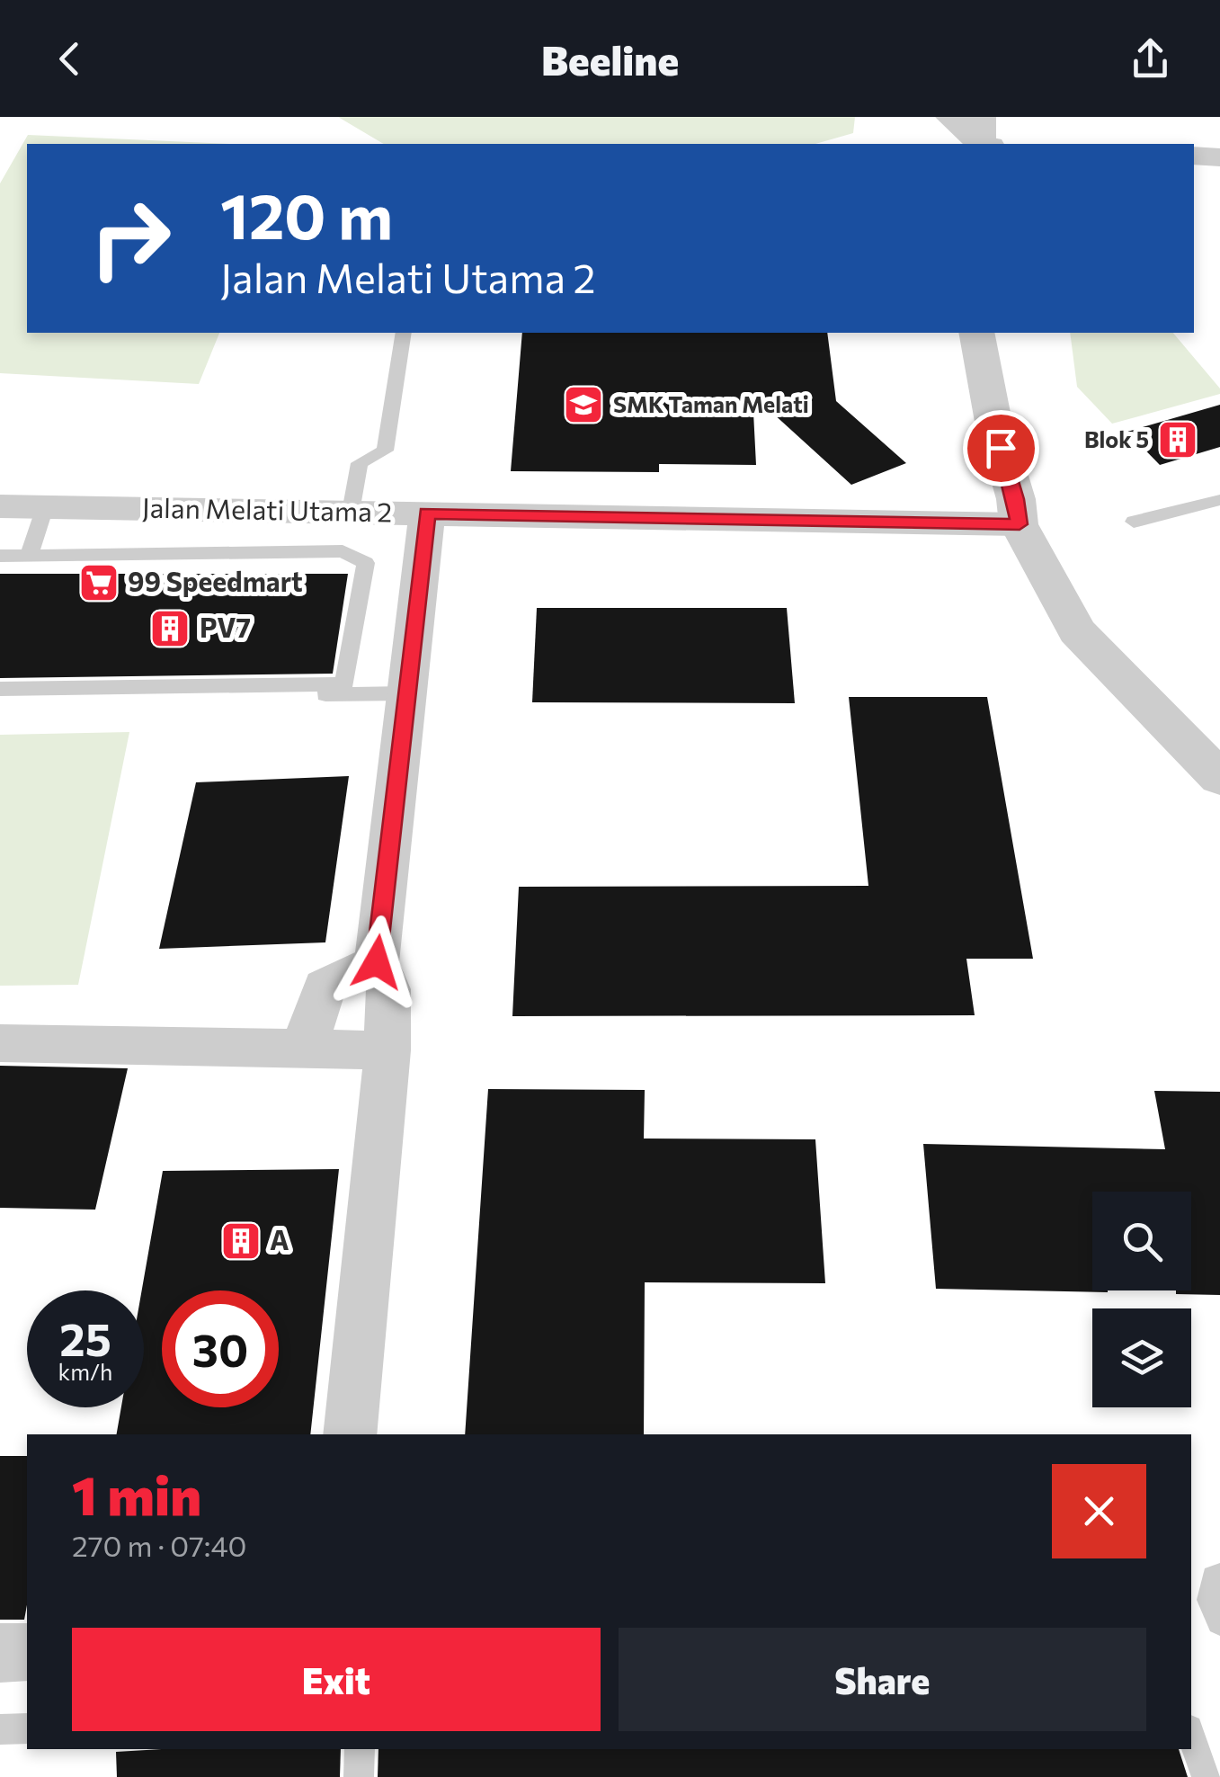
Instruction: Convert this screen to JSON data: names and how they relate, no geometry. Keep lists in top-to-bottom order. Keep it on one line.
{"streets":{"street":["Jalan Melati Utama 2"]},"places":{"school or university":["SMK Taman Melati"],"building":["Blok 5","PV7","A"],"supermarket":["99 Speedmart"]},"page":{"header":"Beeline","turn":["120 m","Jalan Melati Utama 2"],"speed":"25 km/h","limit":"30","heading":["1 min","270 m · 07:40"],"buttons":["Exit","Share"]}}
